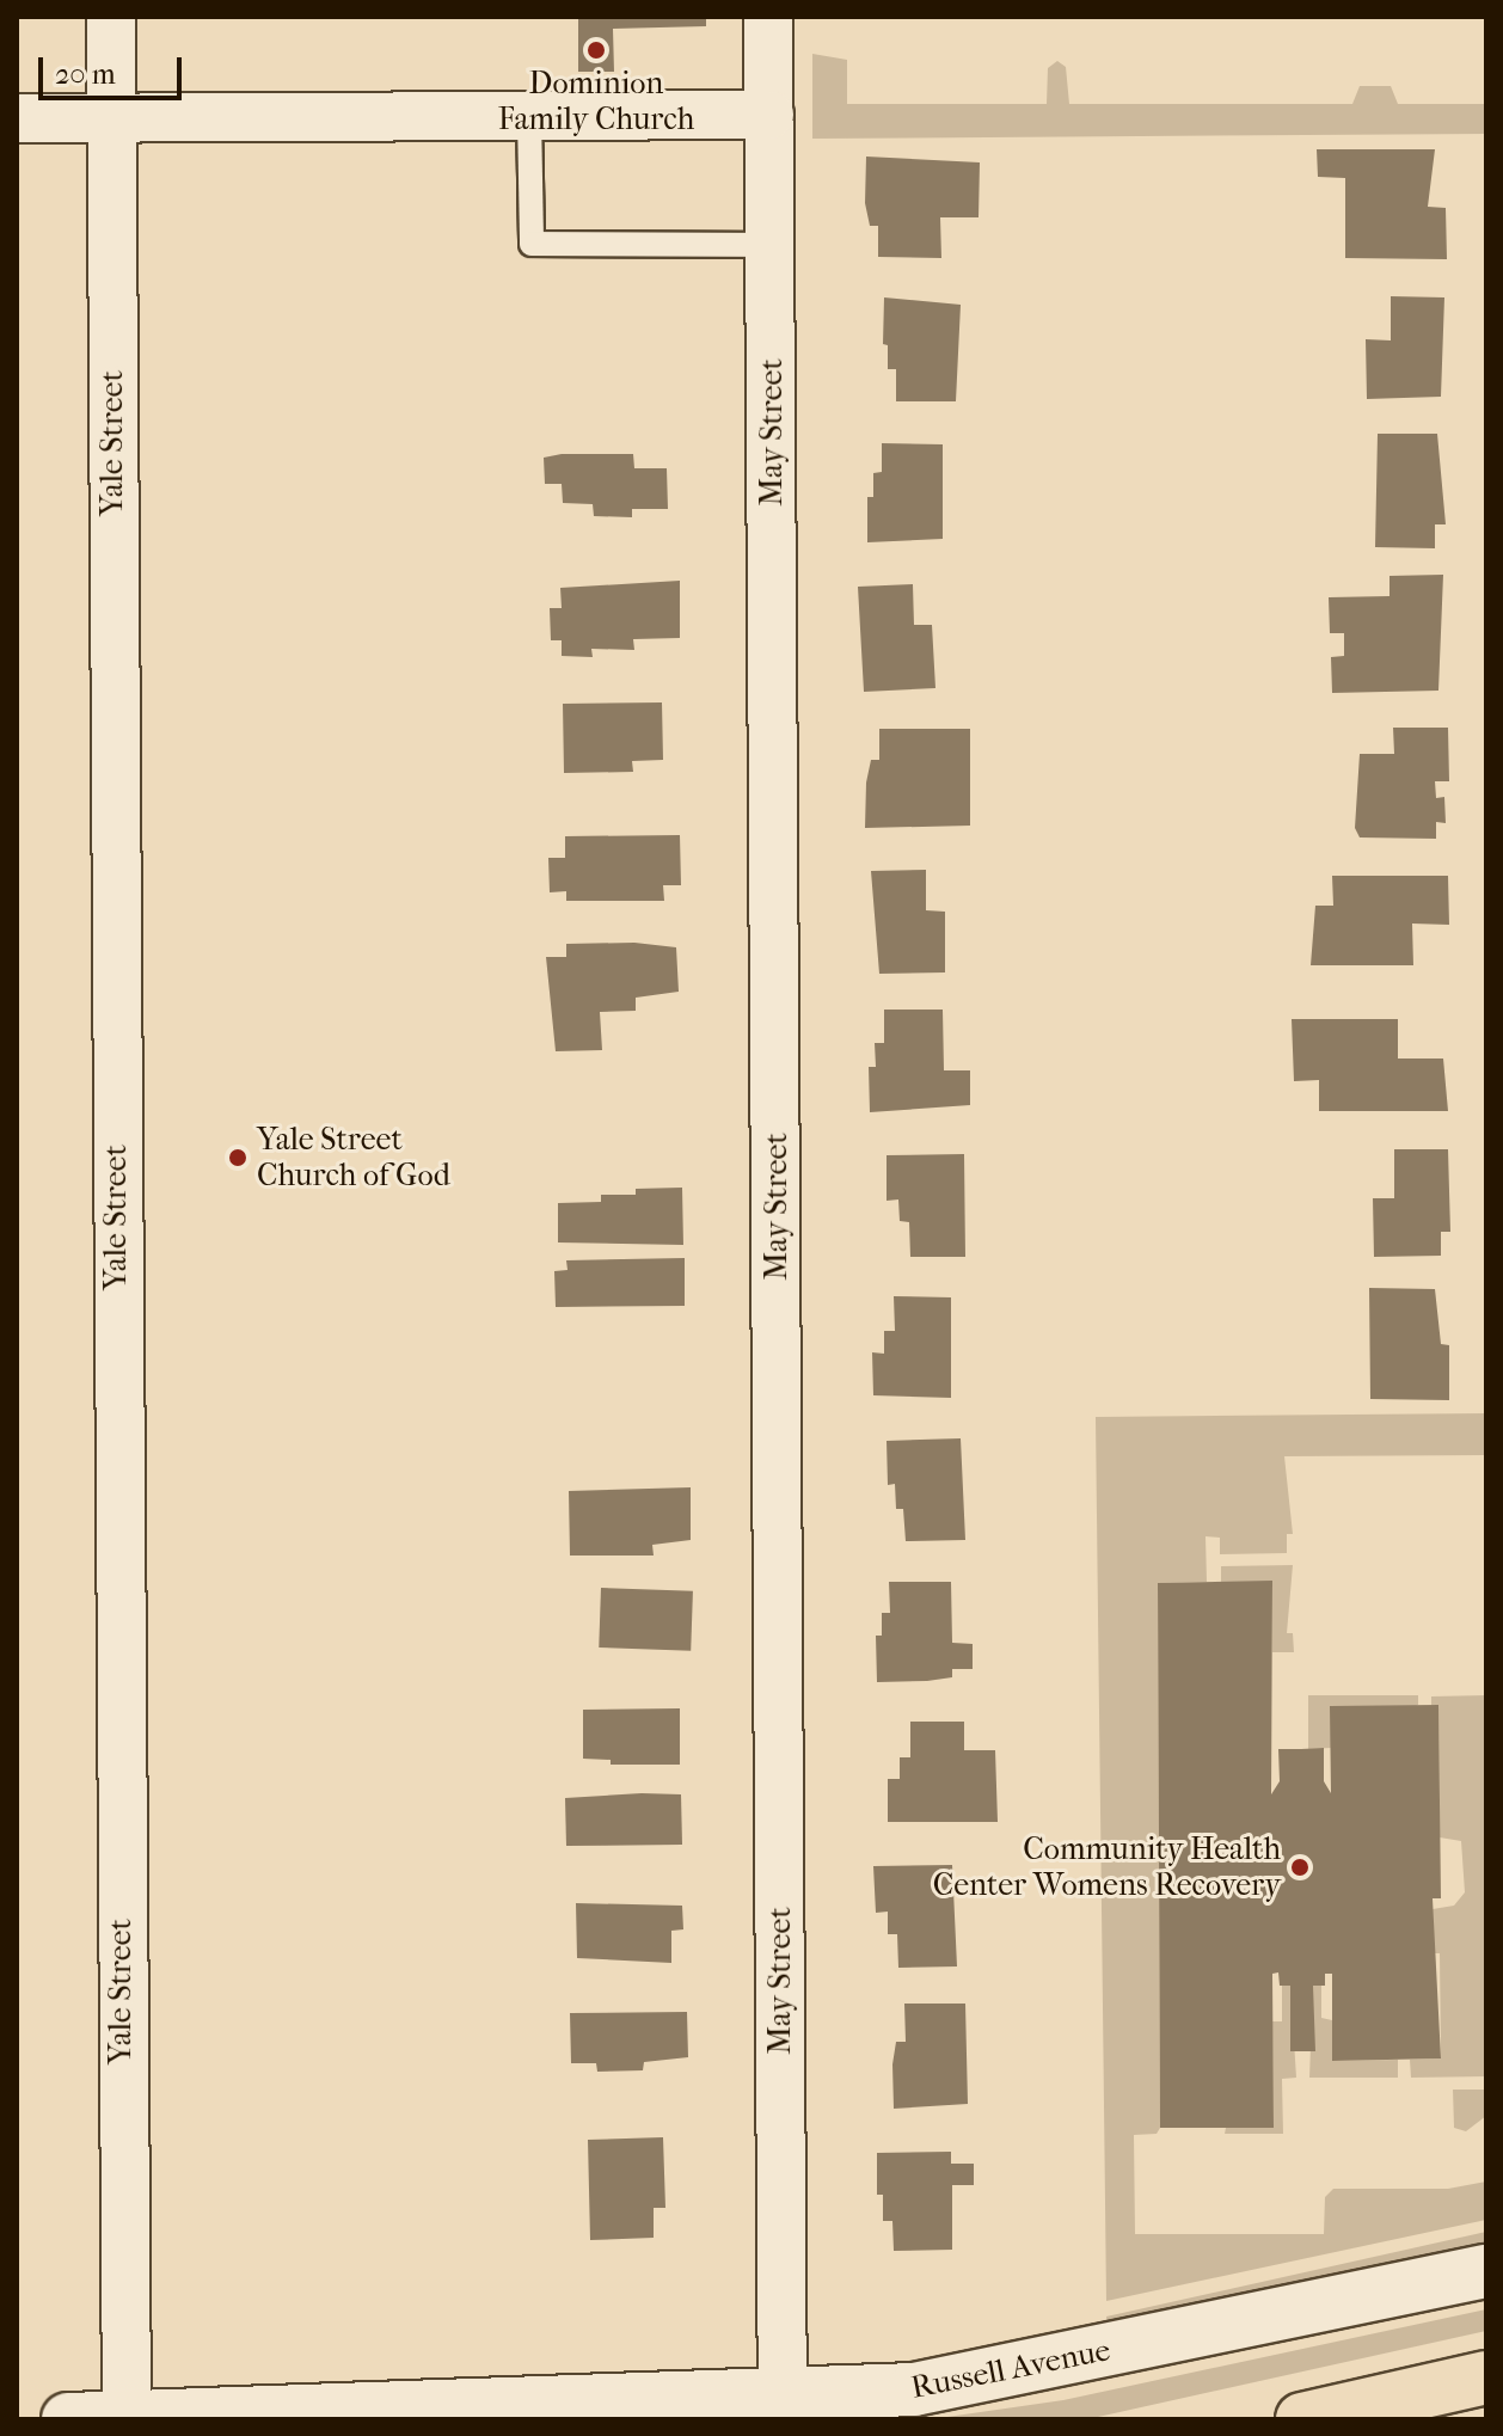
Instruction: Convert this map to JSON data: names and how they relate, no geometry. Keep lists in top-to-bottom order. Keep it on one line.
{"streets":{"street":["May Street","Yale Street","Russell Avenue"]},"crossings":[["May Street","Russell Avenue"],["Yale Street","Russell Avenue"]],"places":["Dominion Family Church","Yale Street Church of God","Community Health Center Womens Recovery"],"scale_bar":"20 m"}
